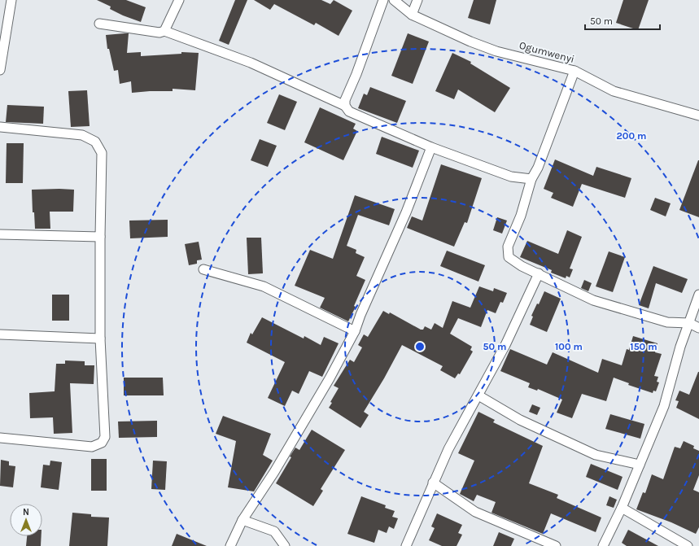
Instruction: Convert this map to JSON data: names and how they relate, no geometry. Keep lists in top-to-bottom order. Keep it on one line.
{"streets":{"street":["Ogumwenyi"]},"scale_bar":"50 m","north":"top","rings":["200 m","50 m","100 m","150 m"]}
